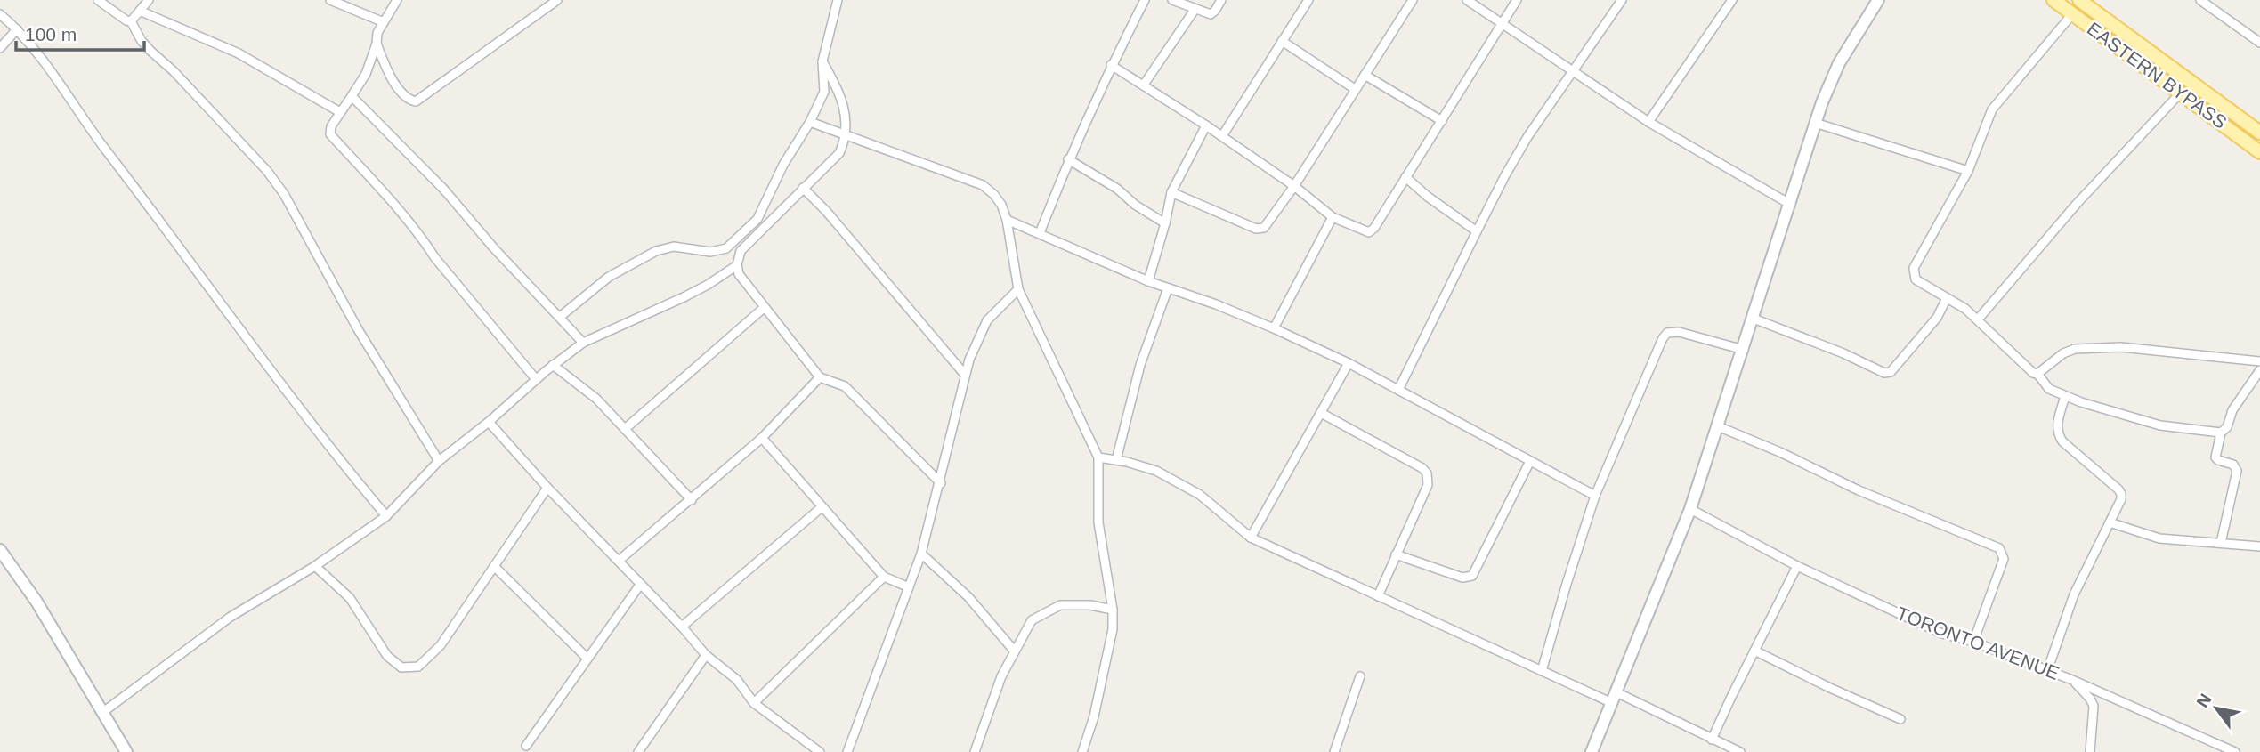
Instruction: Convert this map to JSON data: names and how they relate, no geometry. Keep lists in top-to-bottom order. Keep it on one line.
{"streets":{"main road":["EASTERN BYPASS"],"street":["TORONTO AVENUE"]},"scale_bar":"100 m","north":"top left"}
